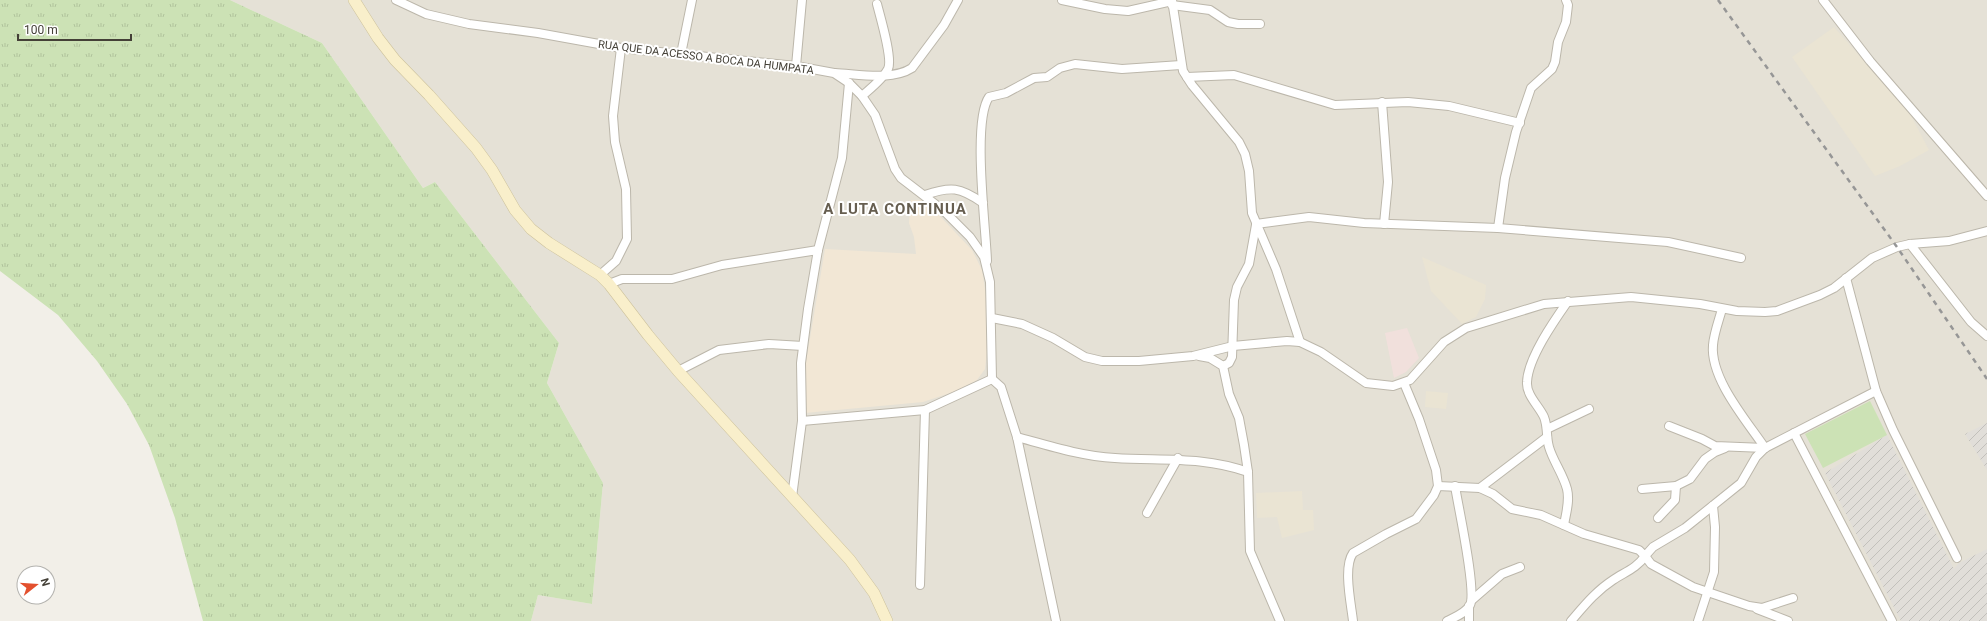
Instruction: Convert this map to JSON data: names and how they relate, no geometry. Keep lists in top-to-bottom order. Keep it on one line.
{"streets":{"street":["RUA QUE DA ACESSO A BOCA DA HUMPATA"]},"districts":["A LUTA CONTINUA"],"scale_bar":"100 m","north":"right"}
